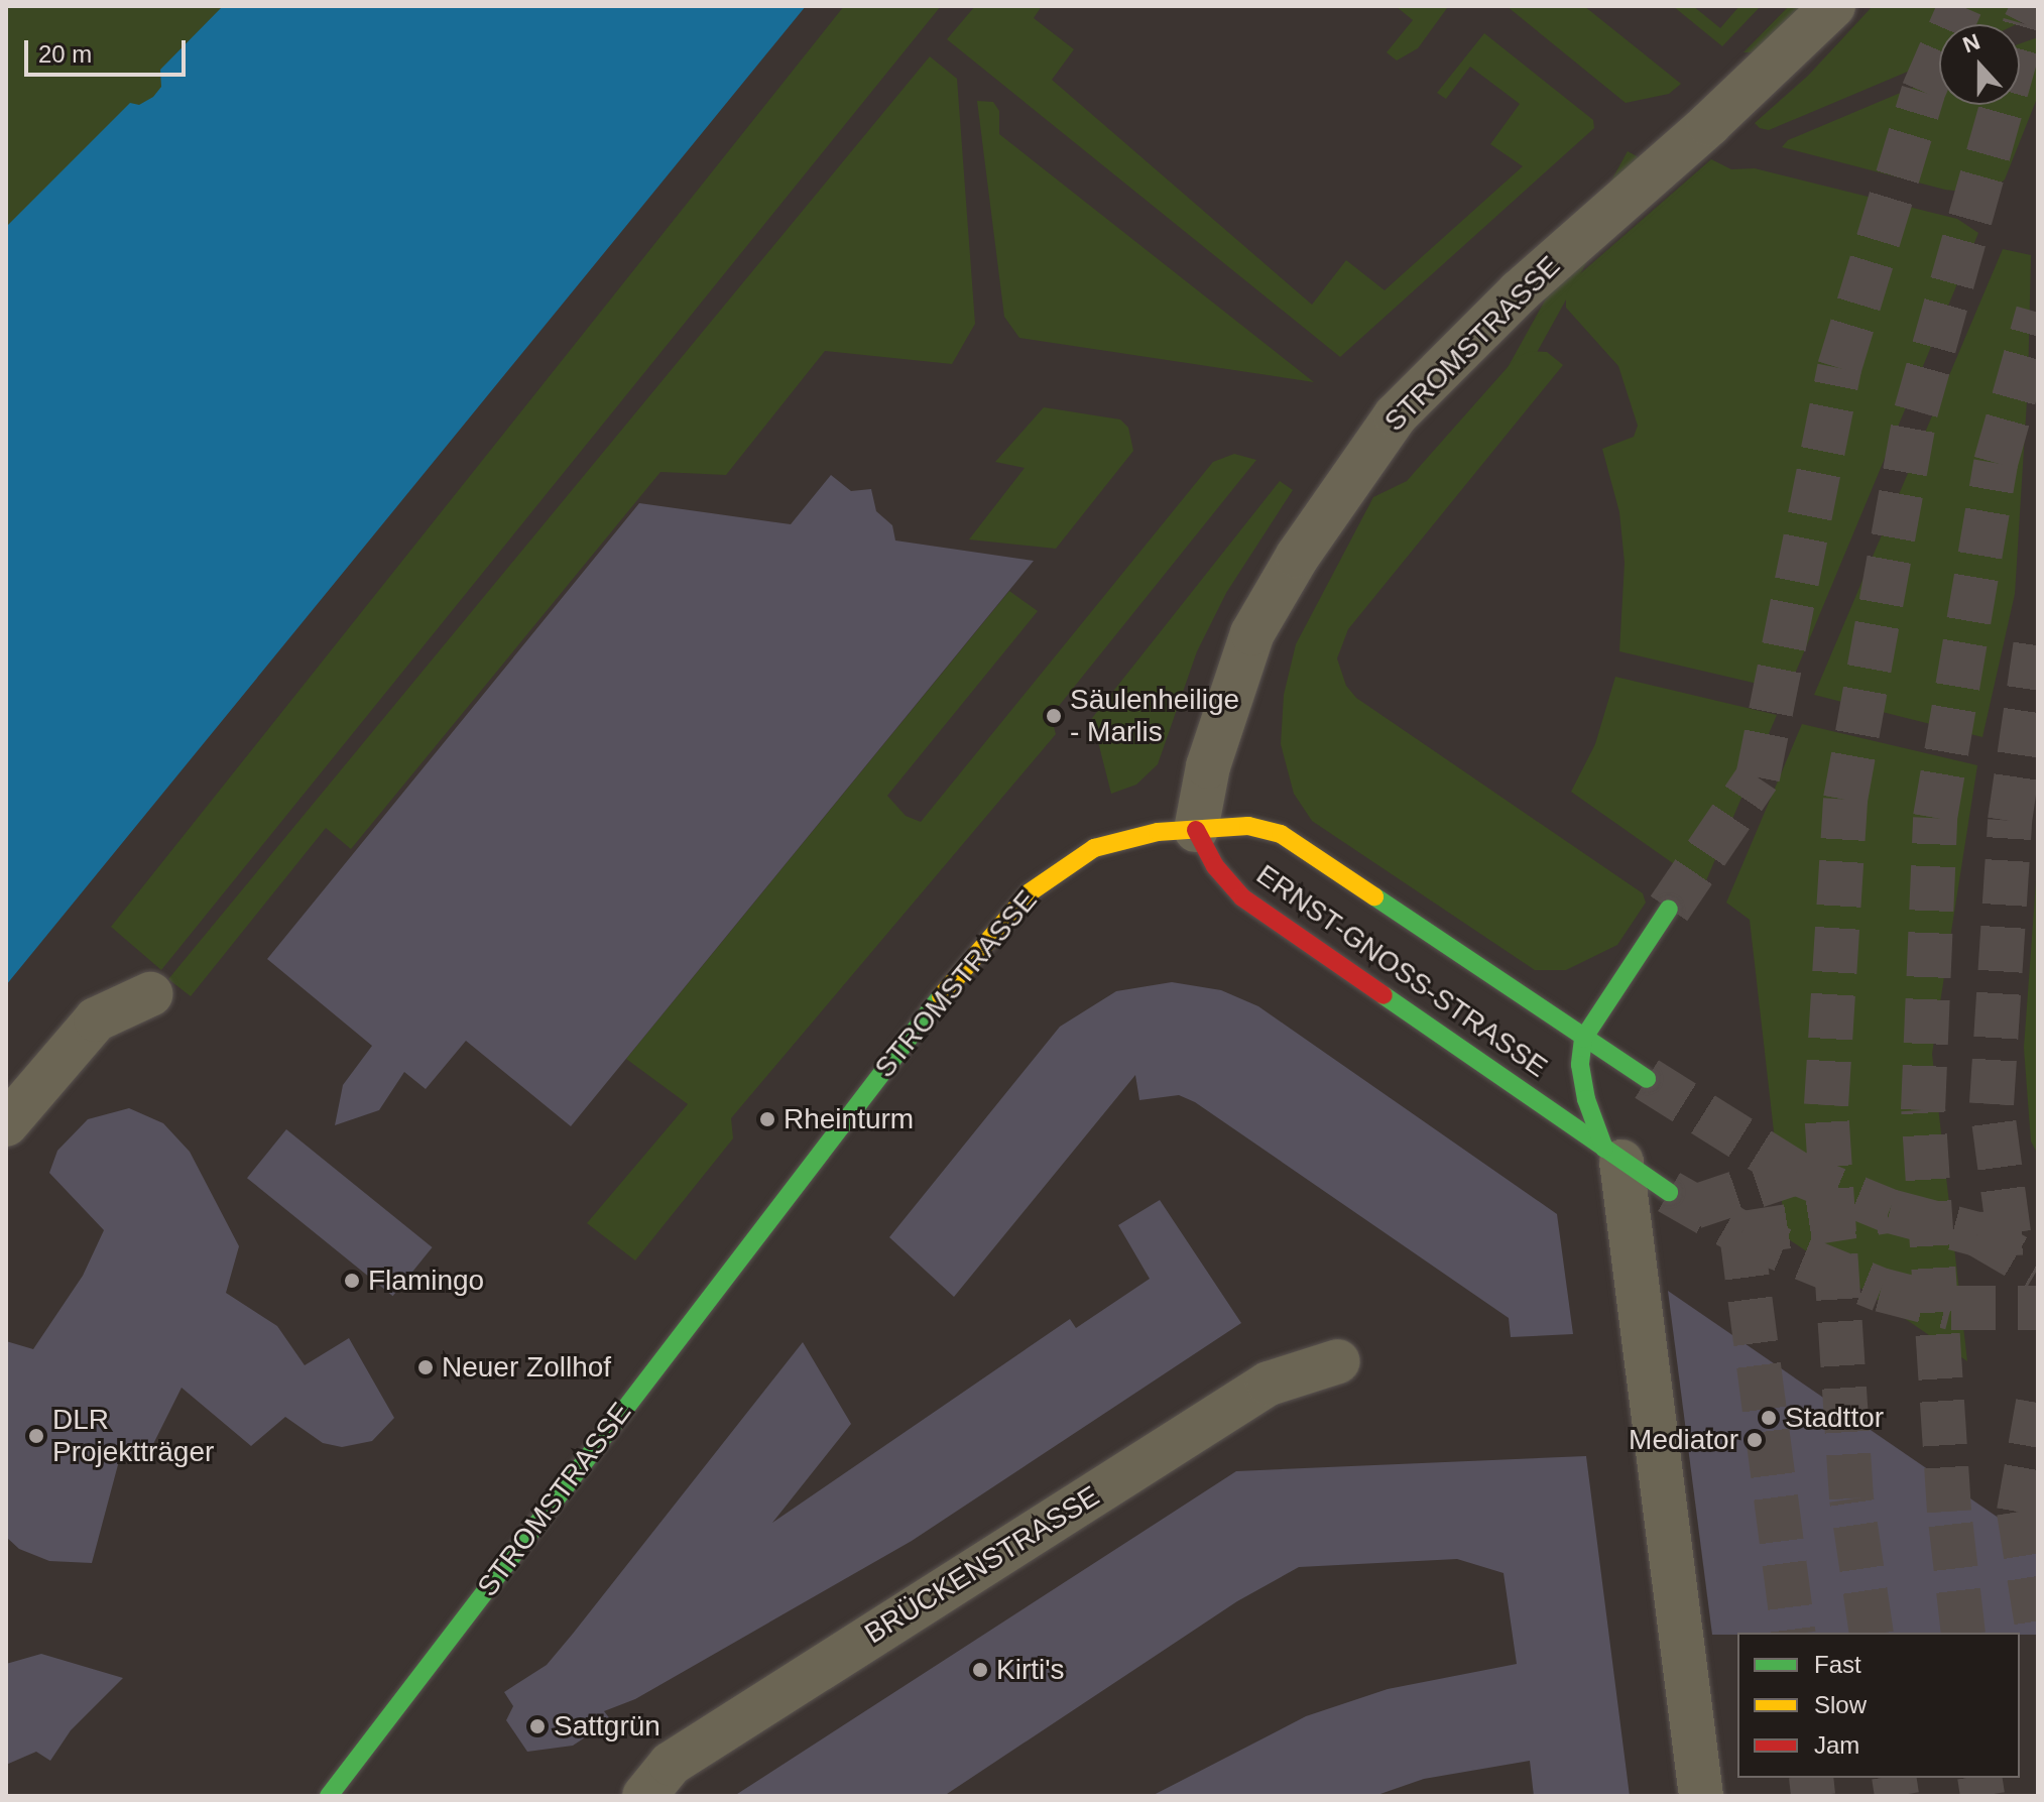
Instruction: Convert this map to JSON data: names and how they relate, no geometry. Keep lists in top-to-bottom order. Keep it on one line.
{"streets":{"main road":["STROMSTRASSE","ERNST-GNOSS-STRASSE"],"street":["BRÜCKENSTRASSE"]},"crossings":[["STROMSTRASSE","ERNST-GNOSS-STRASSE"]],"places":["Säulenheilige - Marlis","Rheinturm","Flamingo","Neuer Zollhof","Stadttor","DLR Projektträger","Mediator","Kirti's","Sattgrün"],"legend":["Fast","Slow","Jam"],"scale_bar":"20 m","north":"top"}
